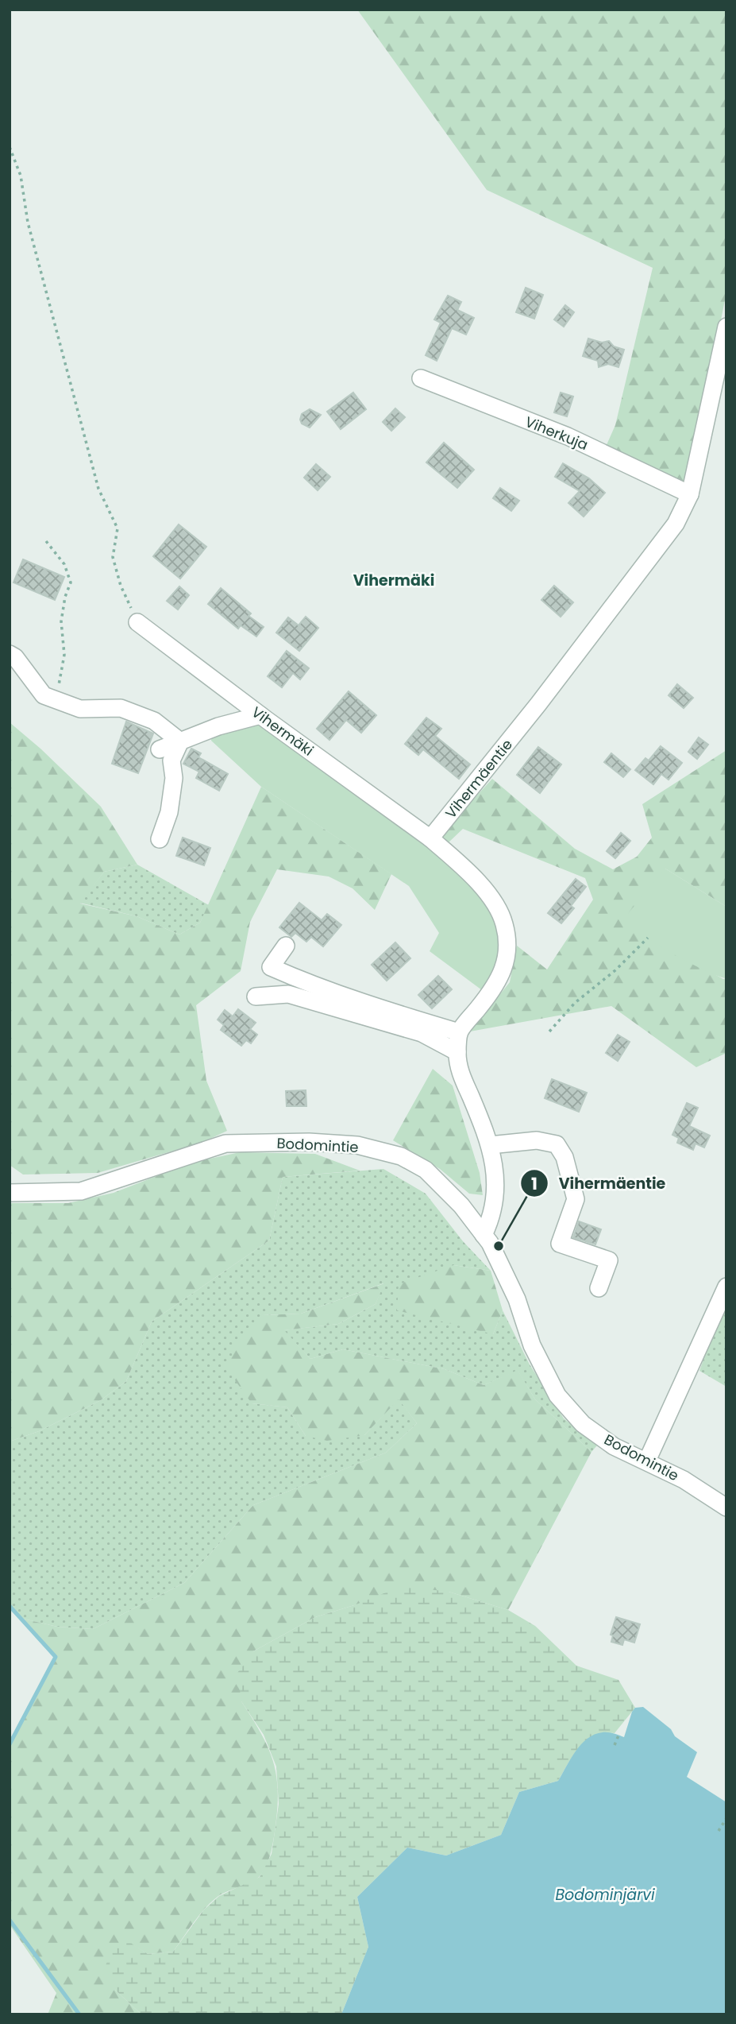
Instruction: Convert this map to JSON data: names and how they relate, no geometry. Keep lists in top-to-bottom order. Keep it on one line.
{"streets":{"street":["Viherkuja","Vihermäki","Vihermäentie","Bodomintie"]},"crossings":[["Viherkuja","Vihermäentie"],["Vihermäki","Vihermäentie"]],"districts":["Vihermäki"],"water":["Bodominjärvi"],"places":["Vihermäentie"]}
